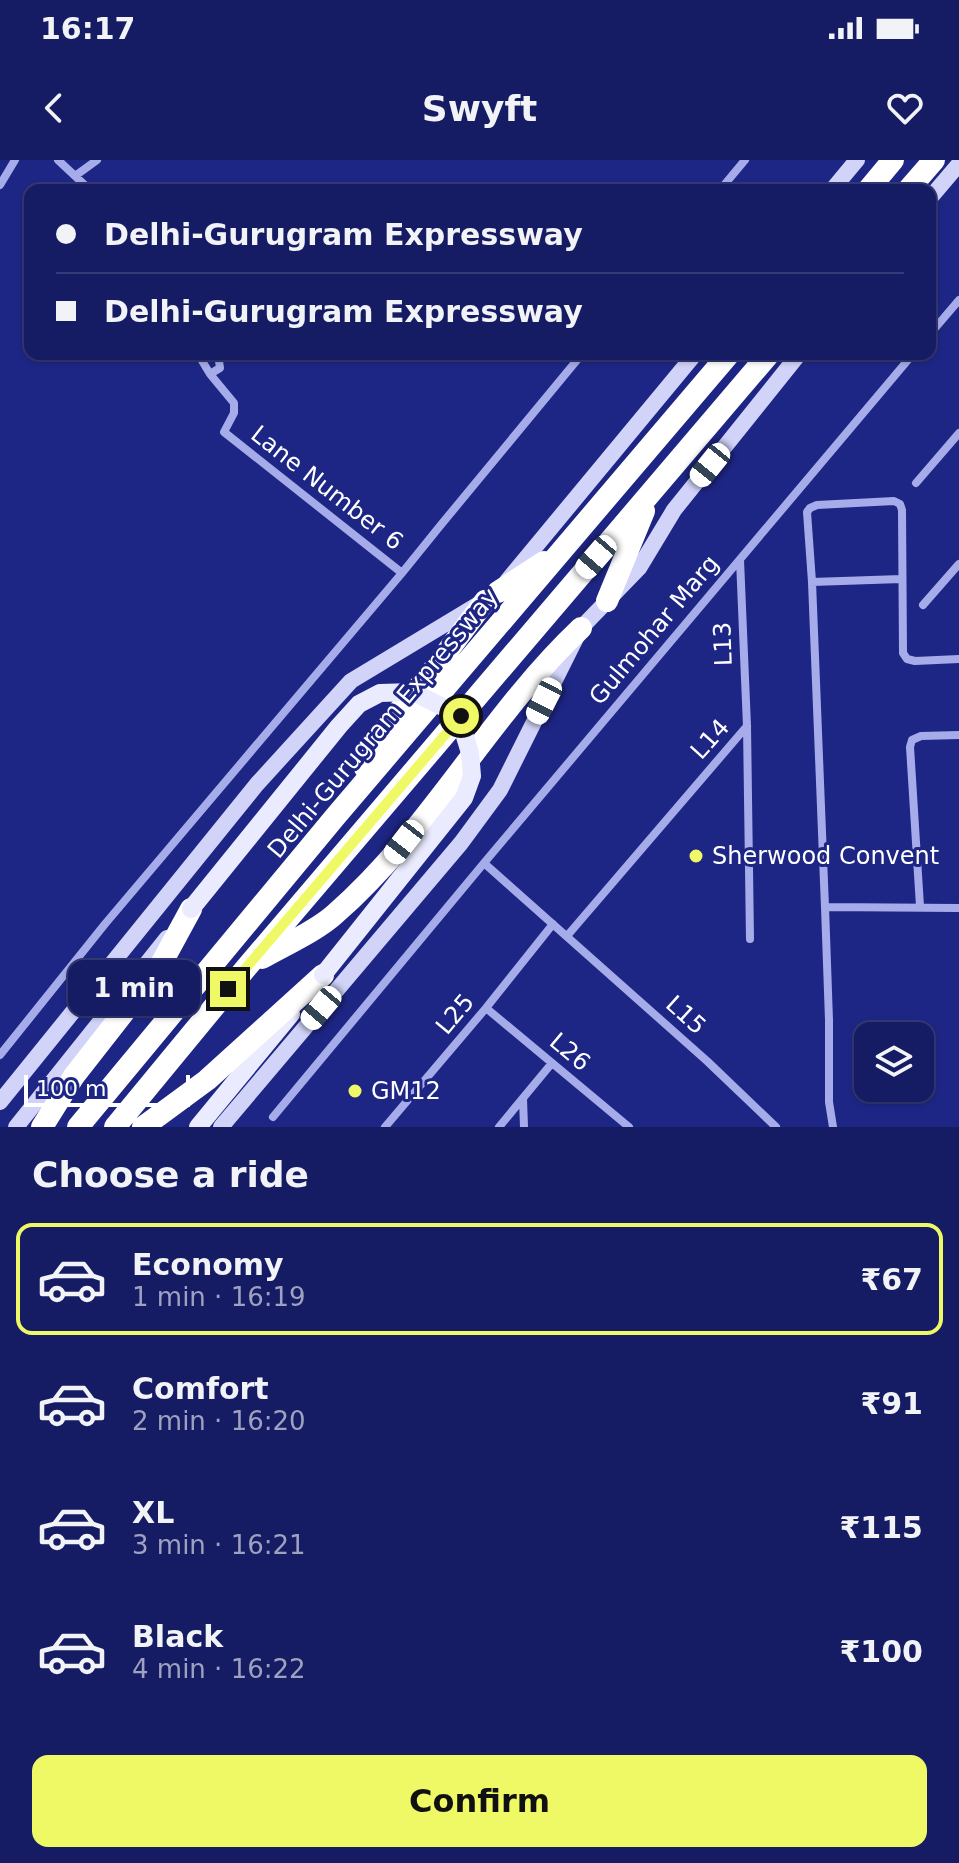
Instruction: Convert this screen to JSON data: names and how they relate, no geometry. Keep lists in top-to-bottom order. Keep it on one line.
{"streets":{"highway":["Delhi-Gurugram Expressway"],"street":["Lane Number 6","Gulmohar Marg","L13","L14","L25","L15","L26"]},"crossings":[["Gulmohar Marg","L13"],["Gulmohar Marg","L15"],["L13","L14"],["L14","L15"],["L25","L15"],["L25","L26"]],"places":["Sherwood Convent","GM12"],"scale_bar":"100 m","page":{"status":"16:17","header":"Swyft","banner":["Delhi-Gurugram Expressway","Delhi-Gurugram Expressway"],"bubble":"1 min","scale":"100 m","heading":"Choose a ride","list":[{"name":"Economy","note":"1 min · 16:19","value":"₹67"},{"name":"Comfort","note":"2 min · 16:20","value":"₹91"},{"name":"XL","note":"3 min · 16:21","value":"₹115"},{"name":"Black","note":"4 min · 16:22","value":"₹100"}],"buttons":"Confirm"}}
